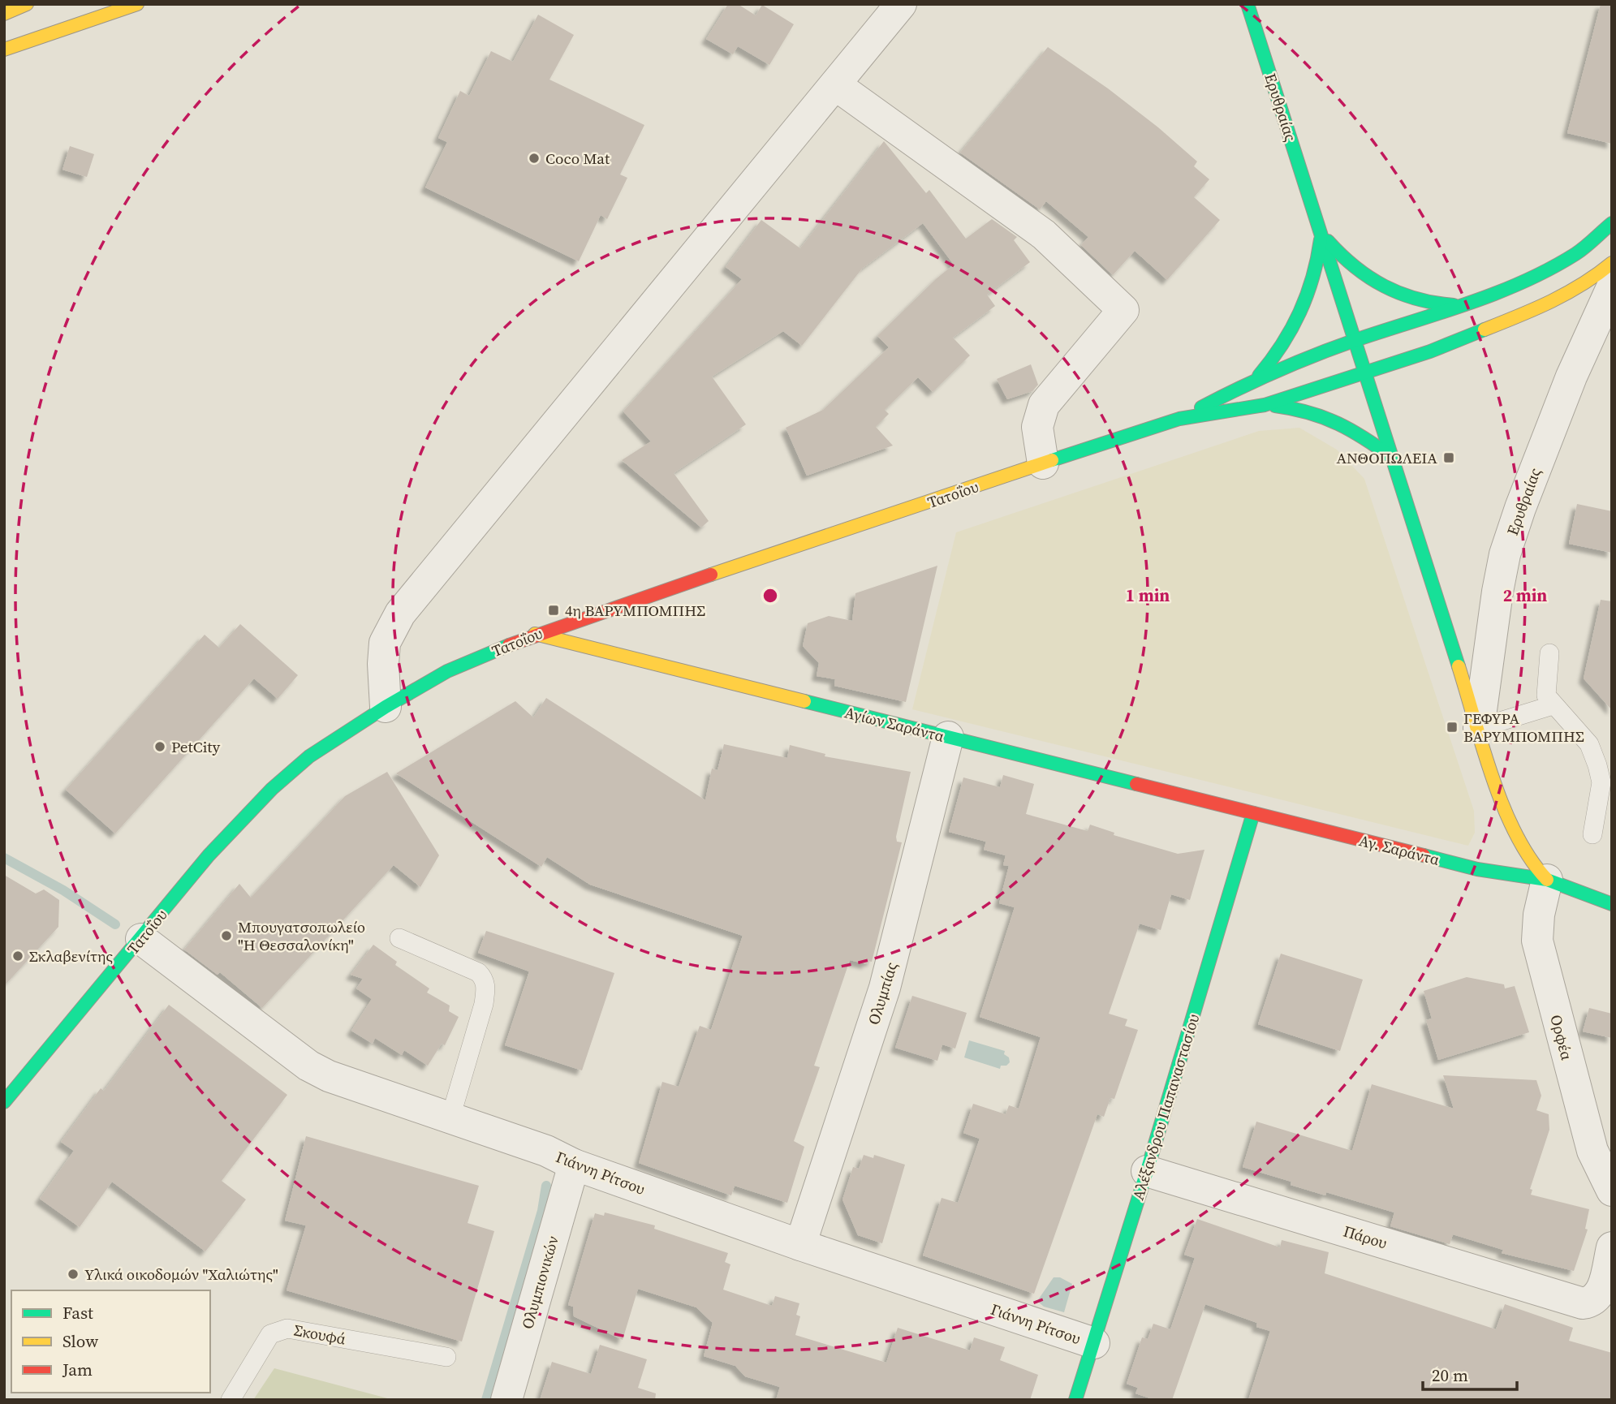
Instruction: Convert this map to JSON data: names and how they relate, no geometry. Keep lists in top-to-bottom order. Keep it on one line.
{"streets":{"main road":["Ερυθραίας","Τατοΐου","Αγίων Σαράντα","Αγ. Σαράντα","Αλέξανδρου Παπαναστασίου"],"street":["Ολυμπίας","Ορφέα","Γιάννη Ρίτσου","Πάρου","Ολυμπιονικών"],"lane":["Σκουφά"]},"crossings":[["Ερυθραίας","Τατοΐου"],["Ερυθραίας","Αγ. Σαράντα"],["Ερυθραίας","Ορφέα"],["Τατοΐου","Αγίων Σαράντα"],["Τατοΐου","Γιάννη Ρίτσου"],["Αγίων Σαράντα","Αγ. Σαράντα"],["Αγίων Σαράντα","Ολυμπίας"],["Αγίων Σαράντα","Αλέξανδρου Παπαναστασίου"],["Αγ. Σαράντα","Ορφέα"],["Αγ. Σαράντα","Αλέξανδρου Παπαναστασίου"],["Ολυμπίας","Γιάννη Ρίτσου"],["Αλέξανδρου Παπαναστασίου","Γιάννη Ρίτσου"],["Αλέξανδρου Παπαναστασίου","Πάρου"],["Γιάννη Ρίτσου","Ολυμπιονικών"]],"places":{"other":["Coco Mat","PetCity","Μπουγατσοπωλείο \"Η Θεσσαλονίκη\"","Σκλαβενίτης","Υλικά οικοδομών \"Χαλιώτης\""],"transit":["ΑΝΘΟΠΩΛΕΙΑ","4η ΒΑΡΥΜΠΟΜΠΗΣ","ΓΕΦΥΡΑ ΒΑΡΥΜΠΟΜΠΗΣ"]},"legend":["Fast","Slow","Jam"],"scale_bar":"20 m","rings":["1 min","2 min"]}
